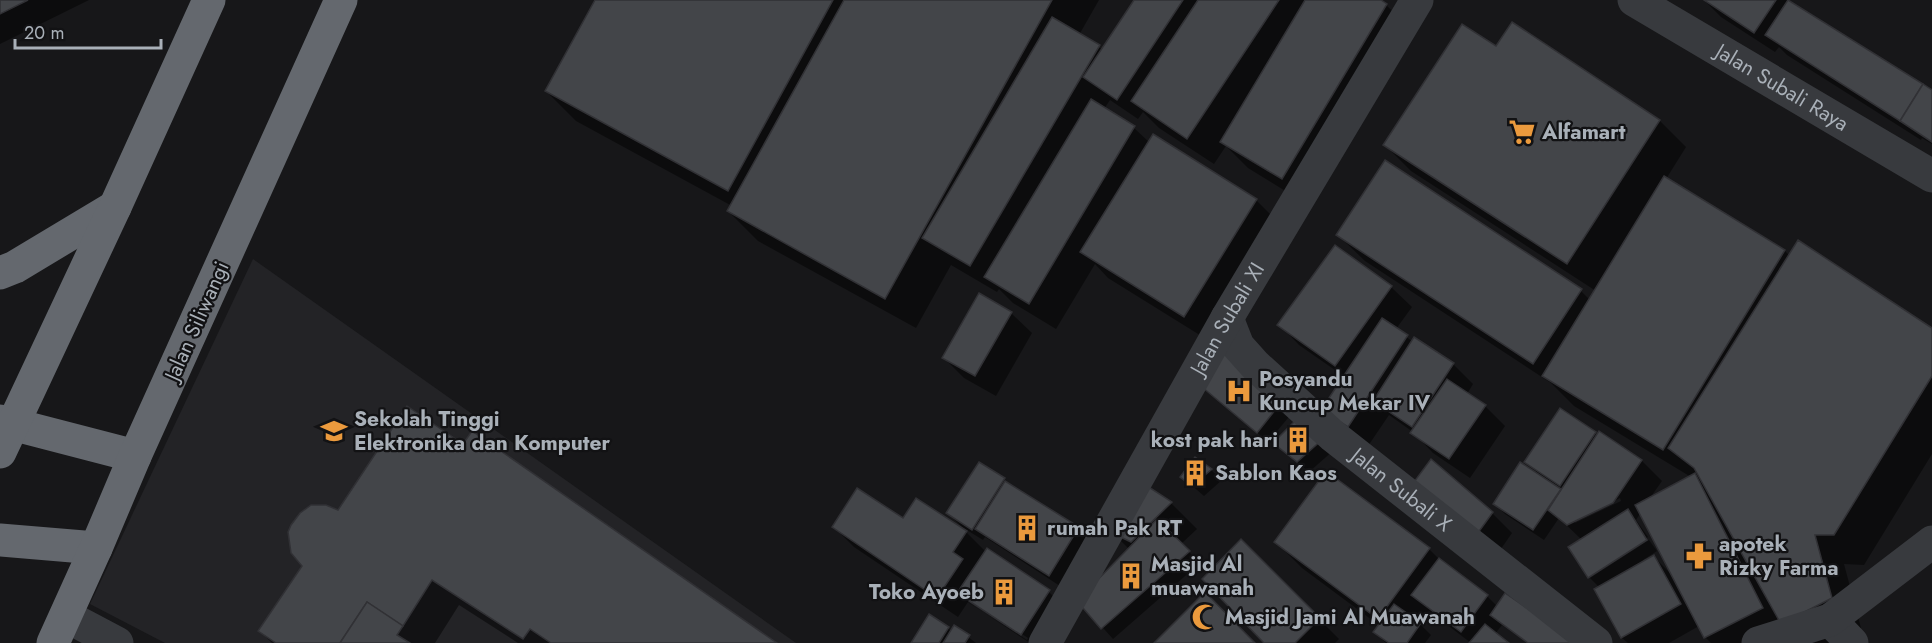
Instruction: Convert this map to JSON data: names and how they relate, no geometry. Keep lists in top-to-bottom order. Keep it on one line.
{"streets":{"highway":["Jalan Siliwangi"],"street":["Jalan Subali Raya","Jalan Subali XI","Jalan Subali X"]},"crossings":[["Jalan Subali XI","Jalan Subali X"]],"places":{"supermarket":["Alfamart"],"hospital":["Posyandu Kuncup Mekar IV"],"school or university":["Sekolah Tinggi Elektronika dan Komputer"],"building":["kost pak hari","Sablon Kaos","rumah Pak RT","Masjid Al muawanah","Toko Ayoeb"],"pharmacy":["apotek Rizky Farma"],"mosque":["Masjid Jami Al Muawanah"]},"scale_bar":"20 m"}
